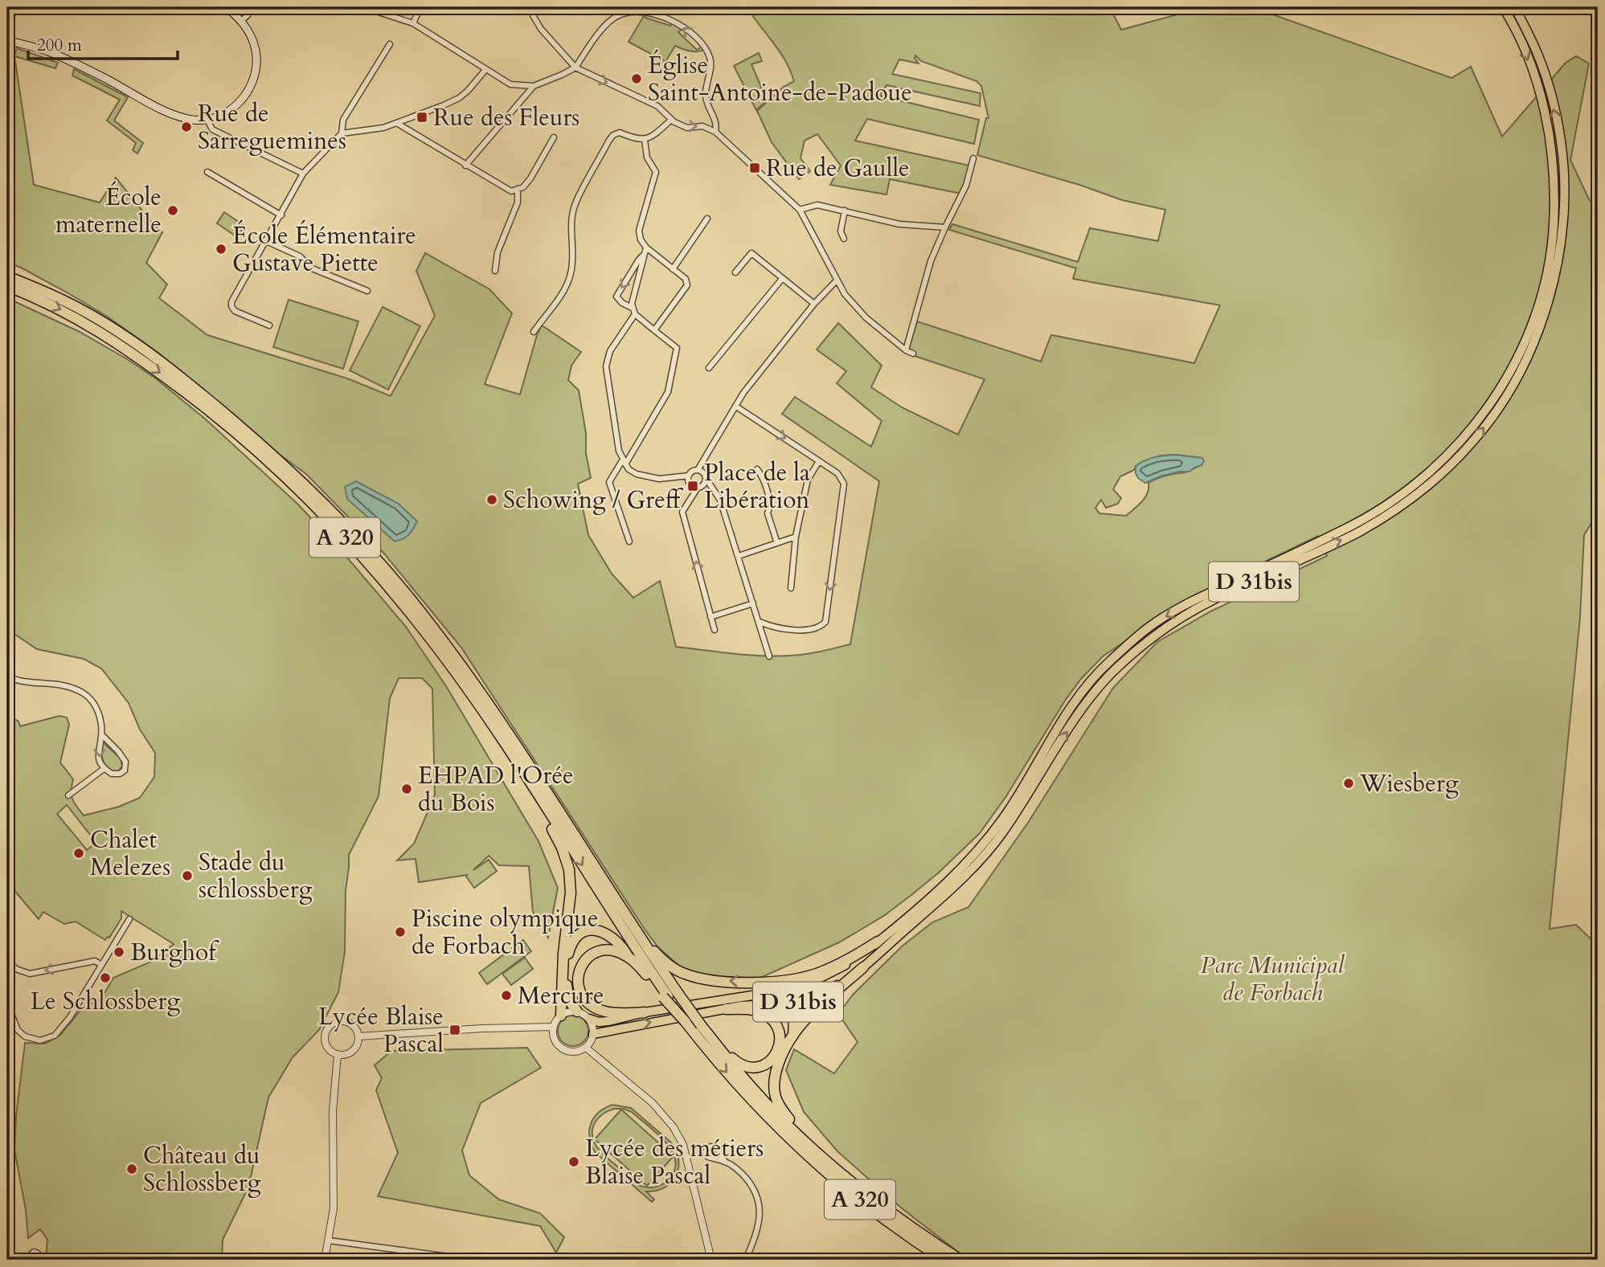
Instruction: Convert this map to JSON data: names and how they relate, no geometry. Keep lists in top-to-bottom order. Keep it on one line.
{"streets":{"highway":["A 320","D 31bis"]},"parks":["Parc Municipal de Forbach"],"places":{"other":["Église Saint-Antoine-de-Padoue","Rue de Sarreguemines","École maternelle","École Élémentaire Gustave Piette","Schowing / Greff","Wiesberg","EHPAD l'Orée du Bois","Chalet Melezes","Stade du schlossberg","Piscine olympique de Forbach","Burghof","Le Schlossberg","Mercure","Lycée des métiers Blaise Pascal","Château du Schlossberg"],"transit":["Rue des Fleurs","Rue de Gaulle","Place de la Libération","Lycée Blaise Pascal"]},"scale_bar":"200 m"}
